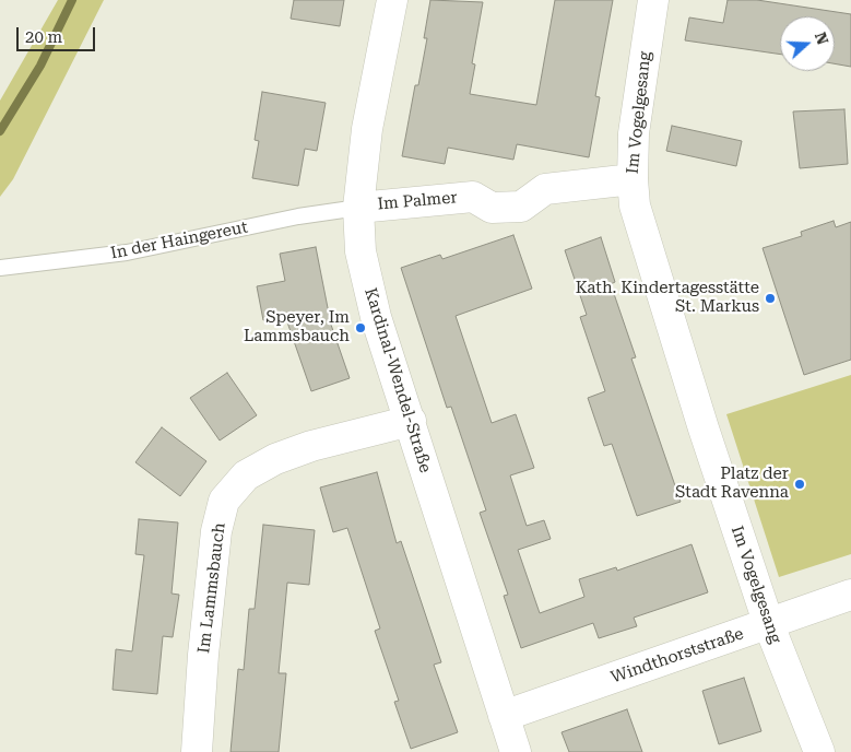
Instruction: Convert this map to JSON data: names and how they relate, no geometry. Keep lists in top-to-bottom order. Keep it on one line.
{"streets":{"street":["Im Vogelgesang","Im Palmer","Kardinal-Wendel-Straße","Im Lammsbauch","Windthorststraße"],"lane":["In der Haingereut"]},"crossings":[["Im Vogelgesang","Im Palmer"],["Im Vogelgesang","Windthorststraße"],["Im Palmer","In der Haingereut"],["Im Palmer","Kardinal-Wendel-Straße"],["In der Haingereut","Kardinal-Wendel-Straße"],["Kardinal-Wendel-Straße","Im Lammsbauch"],["Kardinal-Wendel-Straße","Windthorststraße"]],"places":["Kath. Kindertagesstätte St. Markus","Speyer, Im Lammsbauch","Platz der Stadt Ravenna"],"scale_bar":"20 m","north":"right"}
